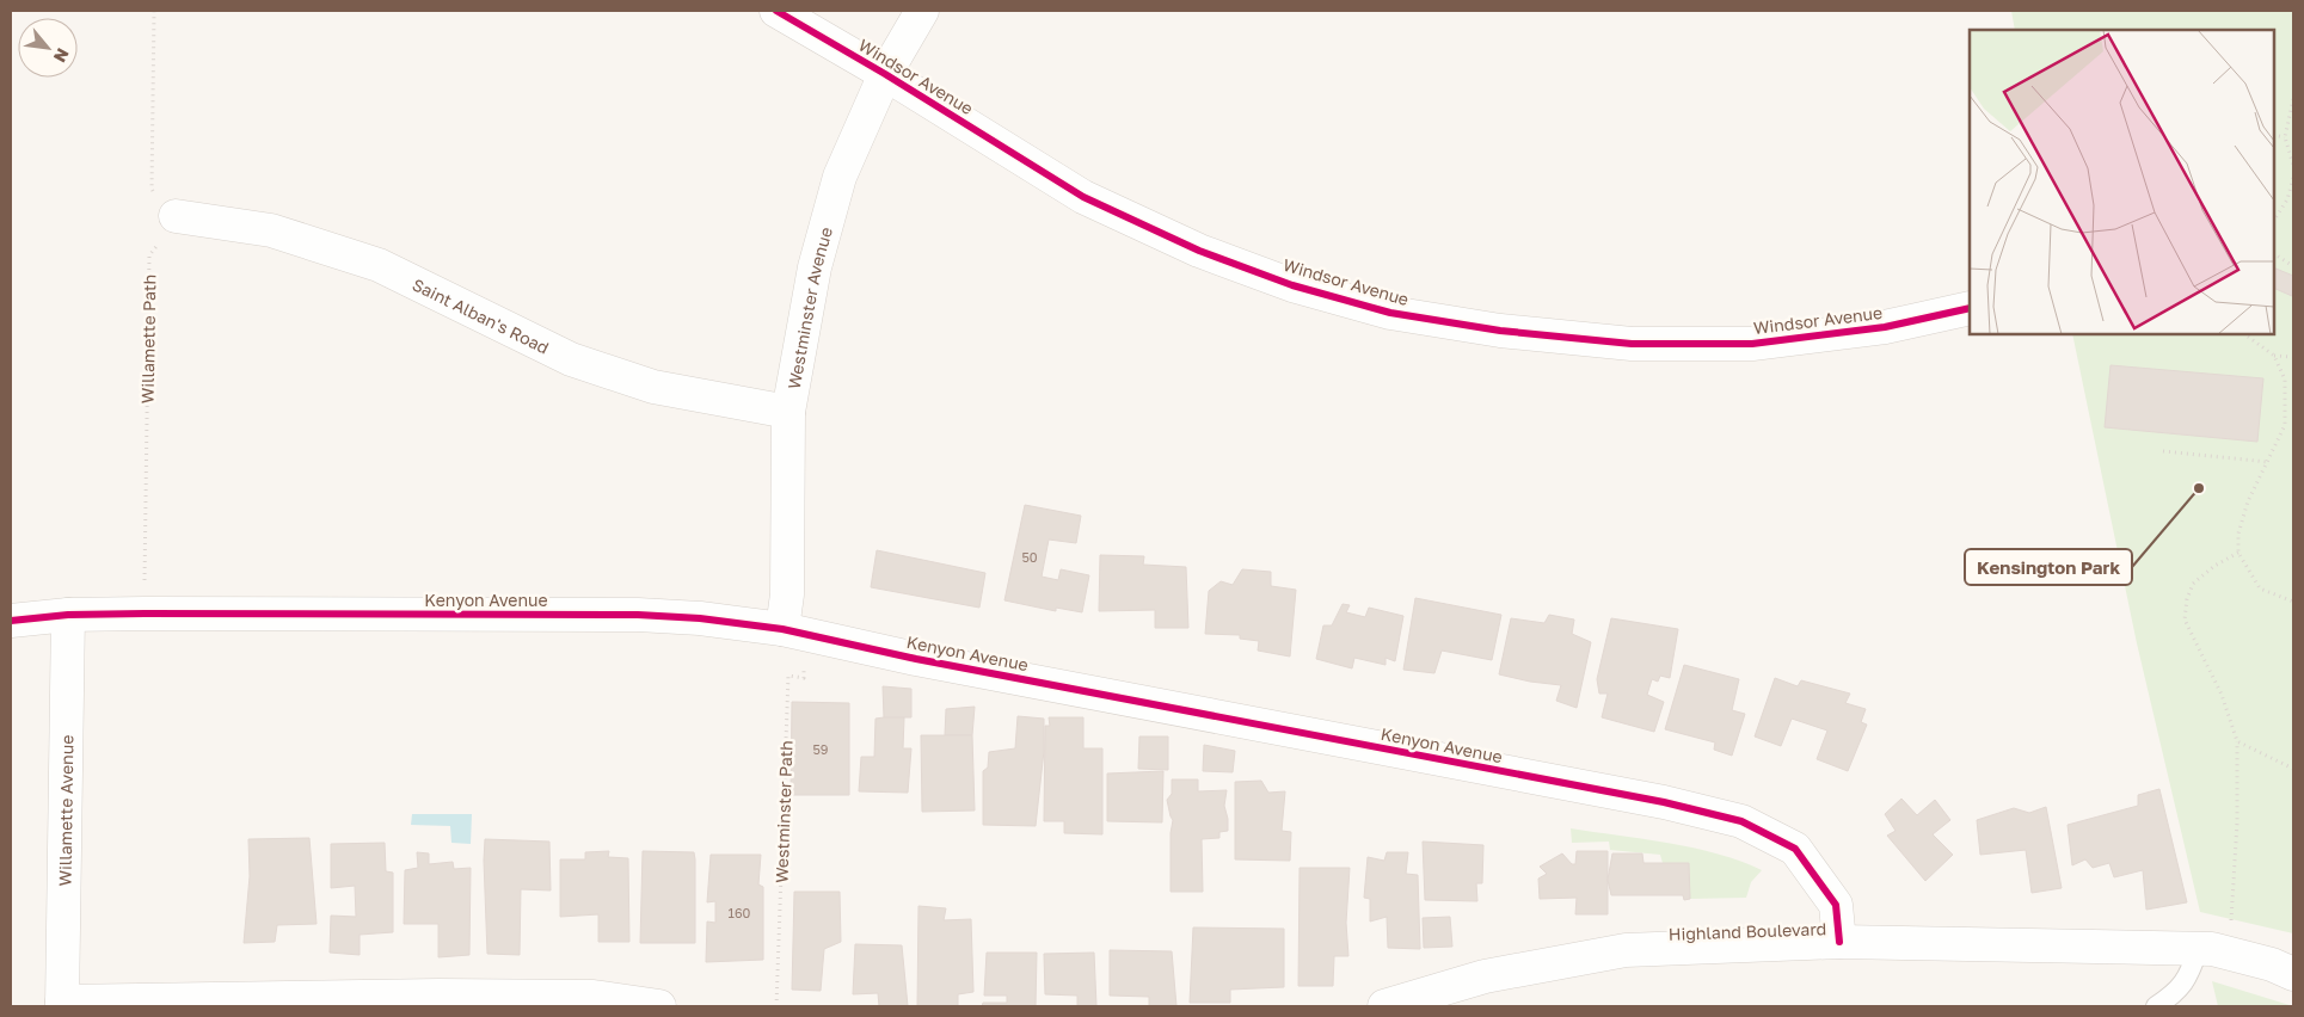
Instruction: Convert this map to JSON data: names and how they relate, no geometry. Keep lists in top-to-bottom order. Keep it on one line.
{"streets":{"street":["Windsor Avenue","Westminster Avenue","Saint Alban's Road","Kenyon Avenue","Willamette Avenue","Highland Boulevard"],"path":["Willamette Path","Westminster Path"]},"crossings":[["Windsor Avenue","Westminster Avenue"],["Westminster Avenue","Saint Alban's Road"],["Westminster Avenue","Kenyon Avenue"],["Westminster Avenue","Westminster Path"],["Saint Alban's Road","Willamette Path"],["Willamette Path","Kenyon Avenue"],["Kenyon Avenue","Willamette Avenue"],["Kenyon Avenue","Westminster Path"],["Kenyon Avenue","Highland Boulevard"]],"places":["Kensington Park"],"house_numbers":["50","59","160"],"north":"bottom right"}
